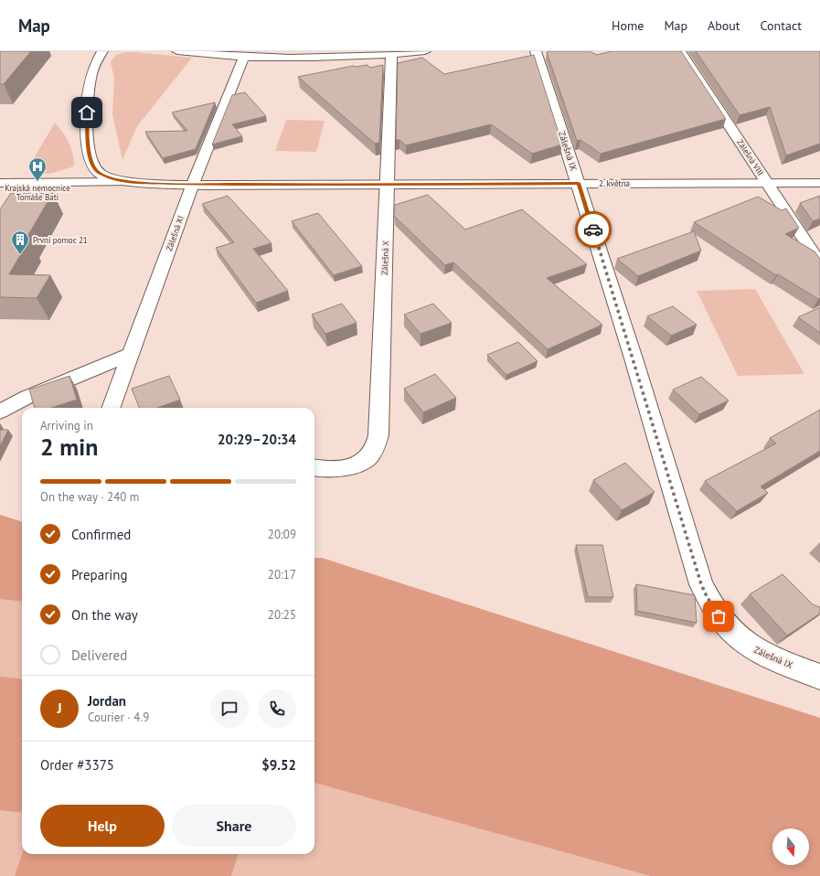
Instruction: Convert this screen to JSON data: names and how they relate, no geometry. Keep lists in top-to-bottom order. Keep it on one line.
{"streets":{"street":["Zálešná IX","Zálešná VIII","2. května","Zálešná XI","Zálešná X"]},"crossings":[["Zálešná IX","2. května"],["Zálešná VIII","2. května"],["2. května","Zálešná XI"],["2. května","Zálešná X"]],"places":{"hospital":["Krajská nemocnice Tomáše Bati"],"building":["První pomoc 21"]},"north":"bottom","page":{"header":"Map","nav":["Home","Map","About","Contact"],"heading":["2 min","Arriving in","20:29–20:34"],"panel":["Jordan","Courier · 4.9","Order #3375","$9.52"],"bar":"On the way · 240 m","list":[["Confirmed","20:09"],["Preparing","20:17"],["On the way","20:25"],"Delivered"],"round":"J","buttons":["Help","Share"]}}
